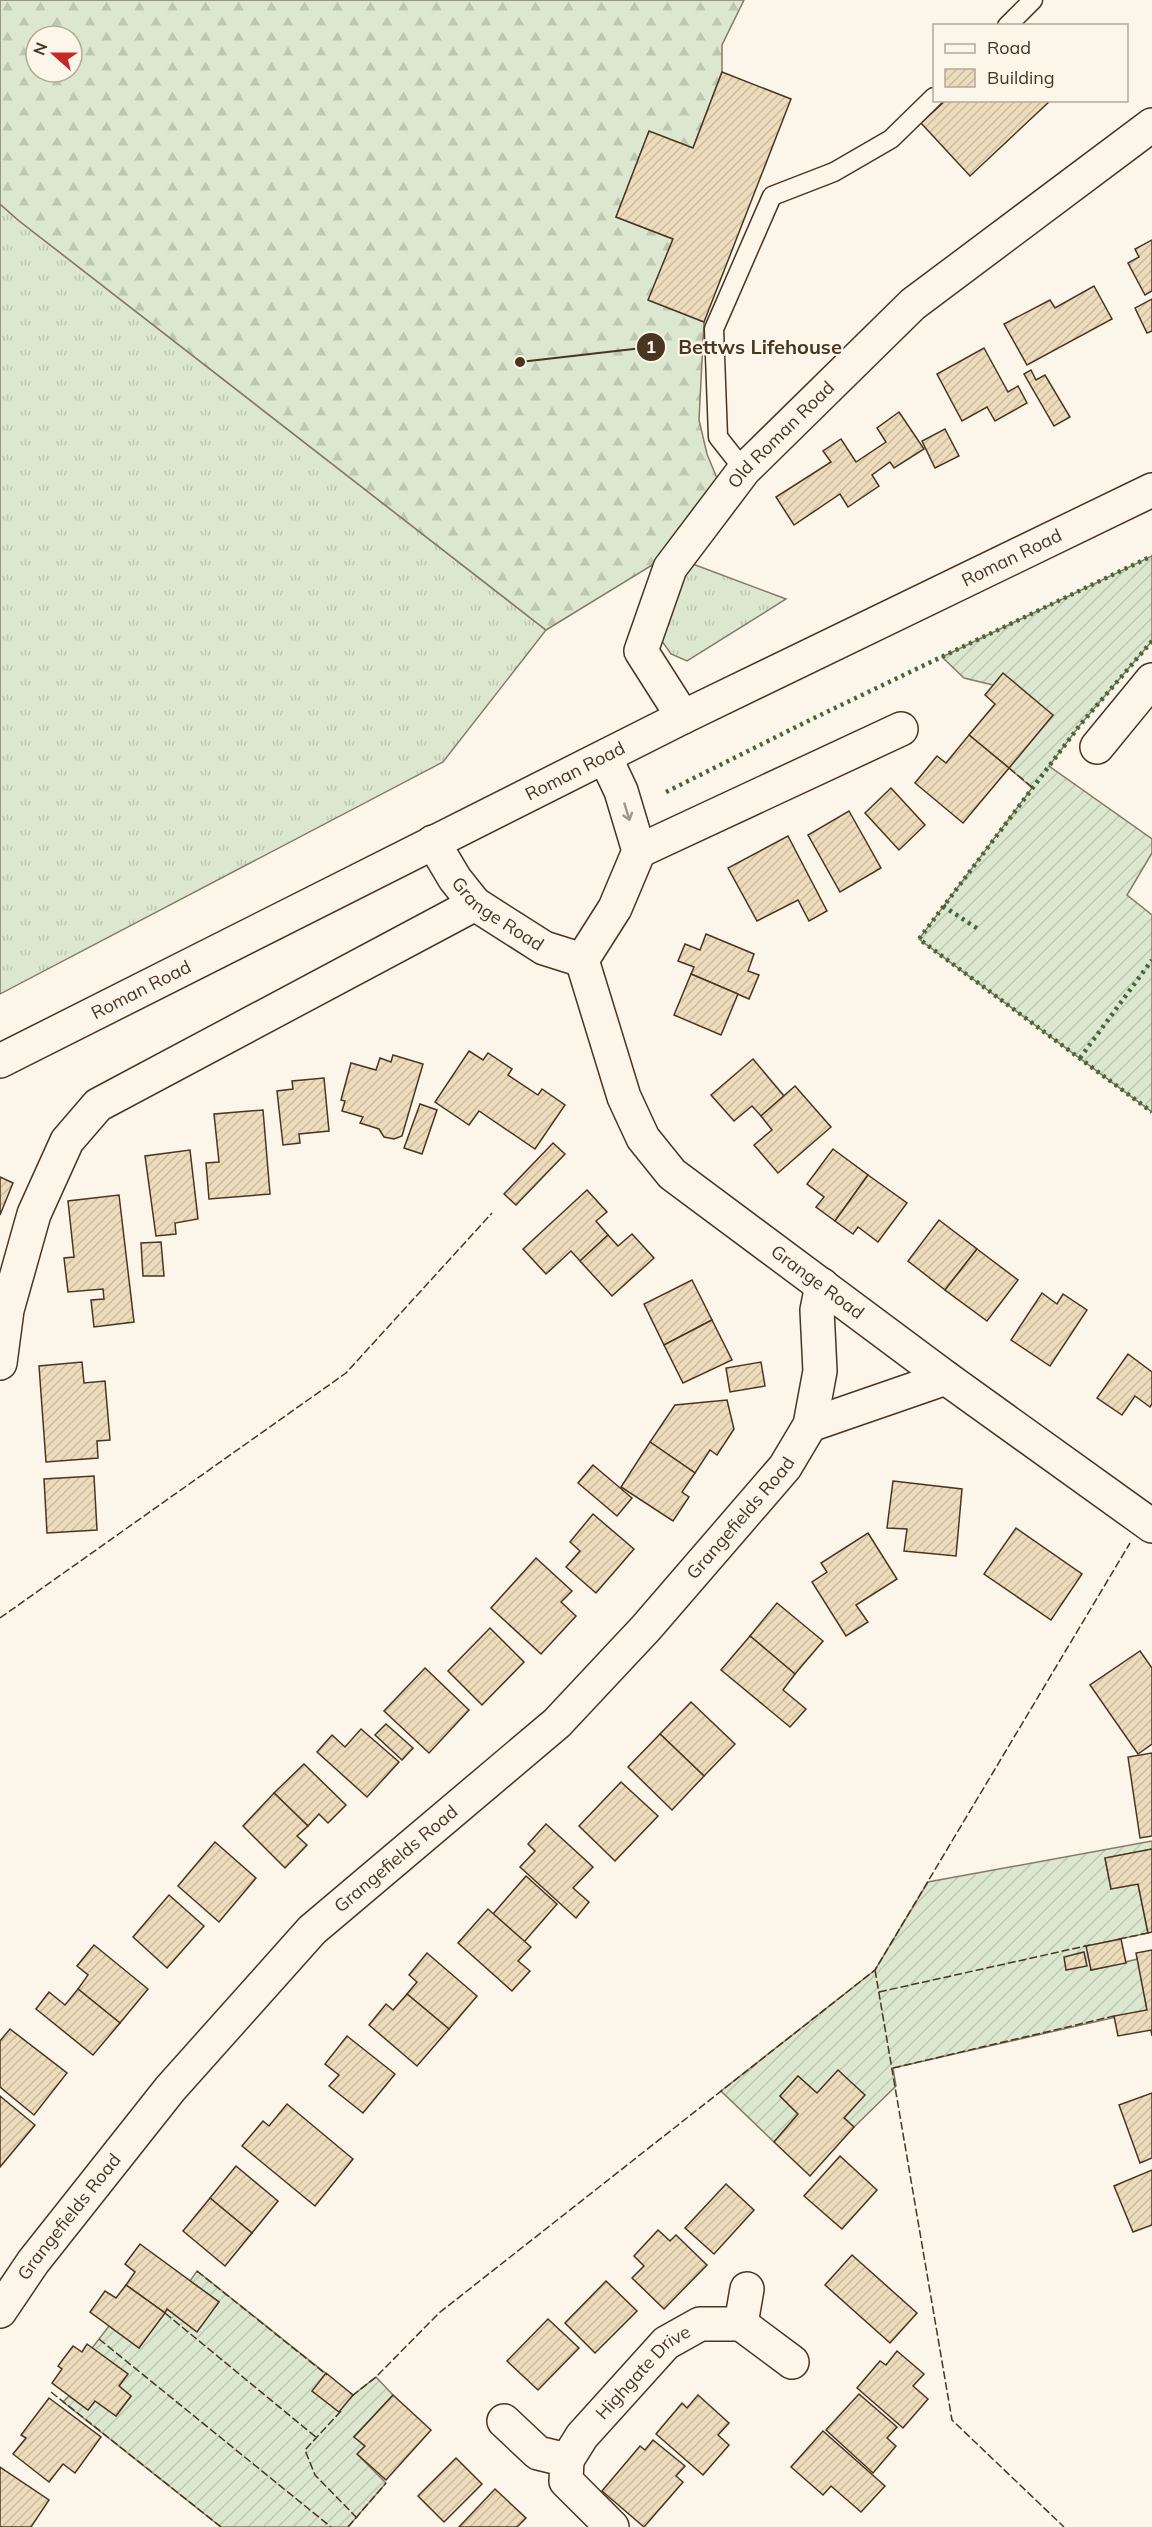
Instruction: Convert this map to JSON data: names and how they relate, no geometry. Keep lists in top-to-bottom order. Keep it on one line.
{"streets":{"street":["Old Roman Road","Roman Road","Grange Road","Grangefields Road","Highgate Drive"]},"crossings":[["Old Roman Road","Roman Road"],["Roman Road","Grange Road"],["Grange Road","Grangefields Road"]],"places":["Bettws Lifehouse"],"legend":["Road","Building"],"north":"left"}
